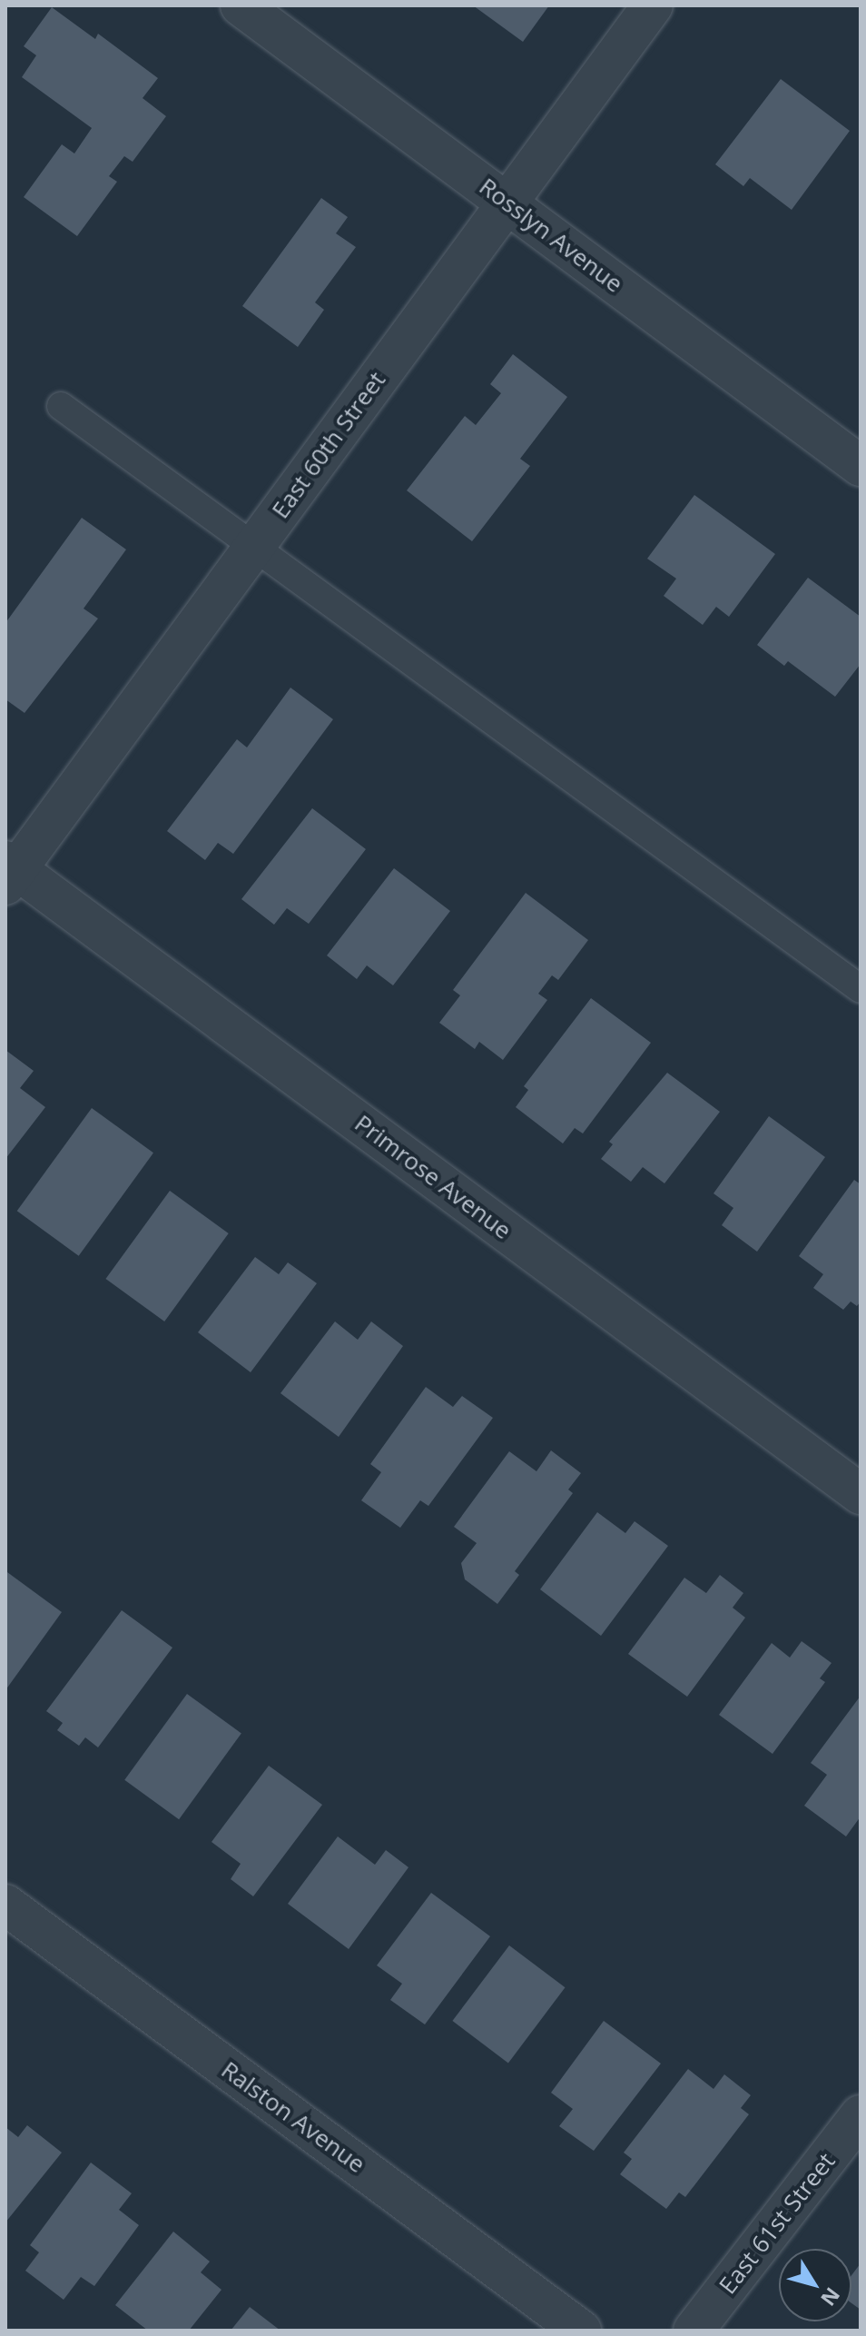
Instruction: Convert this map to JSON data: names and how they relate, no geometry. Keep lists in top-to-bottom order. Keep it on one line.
{"streets":{"street":["Rosslyn Avenue","East 60th Street","Primrose Avenue","Ralston Avenue","East 61st Street"]},"crossings":[["Rosslyn Avenue","East 60th Street"],["East 60th Street","Primrose Avenue"]],"north":"bottom right"}
